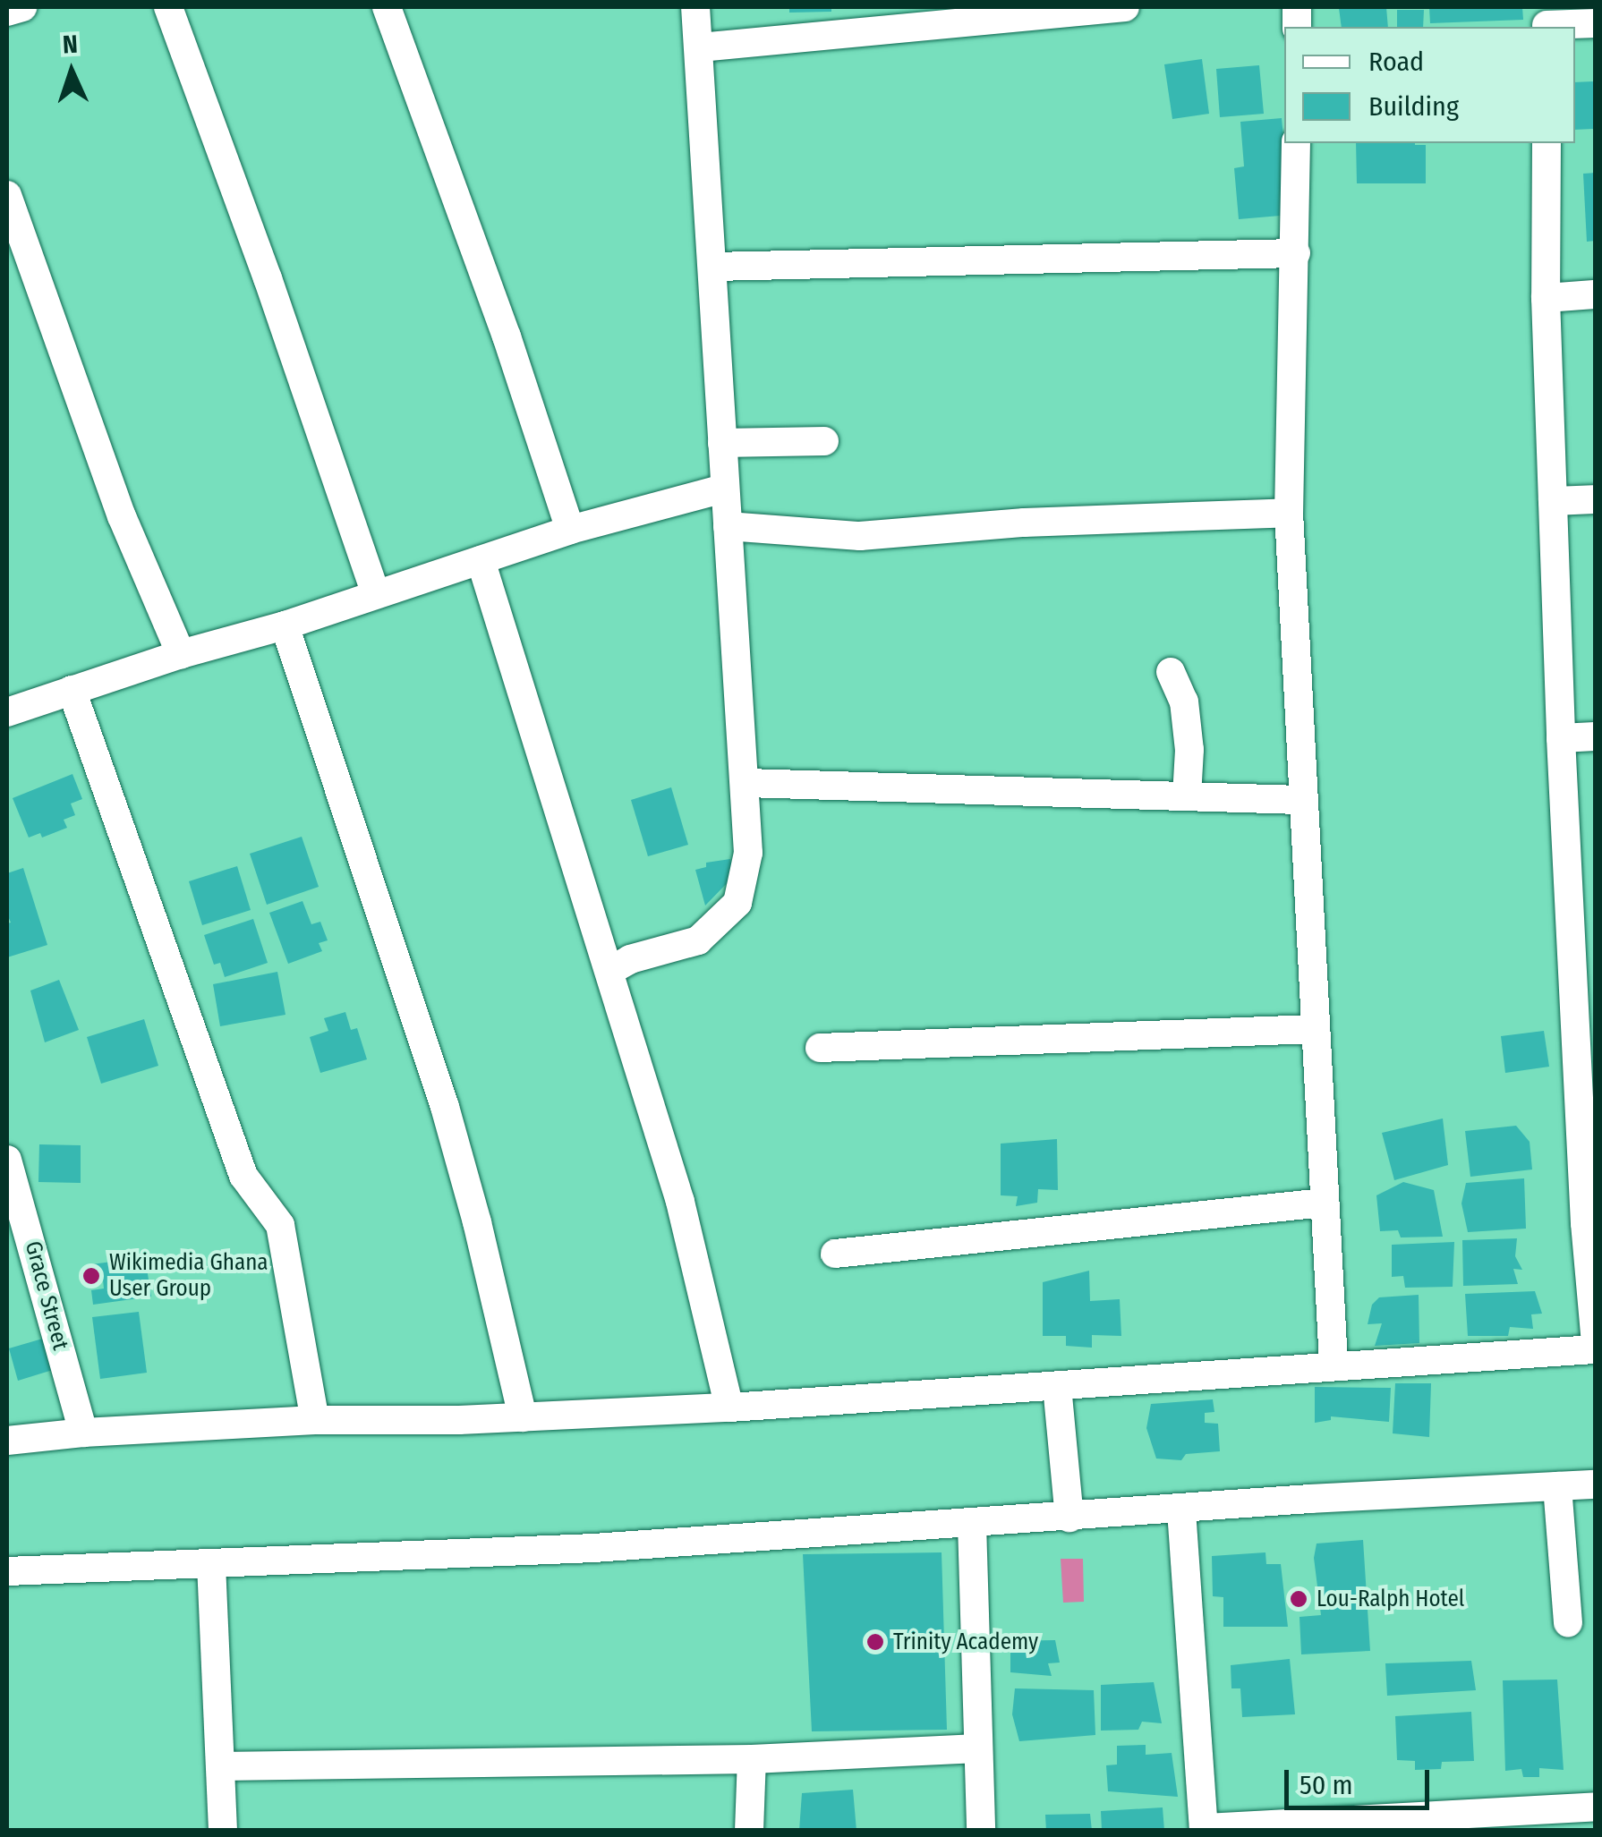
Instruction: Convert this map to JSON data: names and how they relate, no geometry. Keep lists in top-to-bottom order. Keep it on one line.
{"streets":{"street":["Grace Street"]},"places":["Wikimedia Ghana User Group","Lou-Ralph Hotel","Trinity Academy"],"legend":["Road","Building"],"scale_bar":"50 m","north":"top"}
